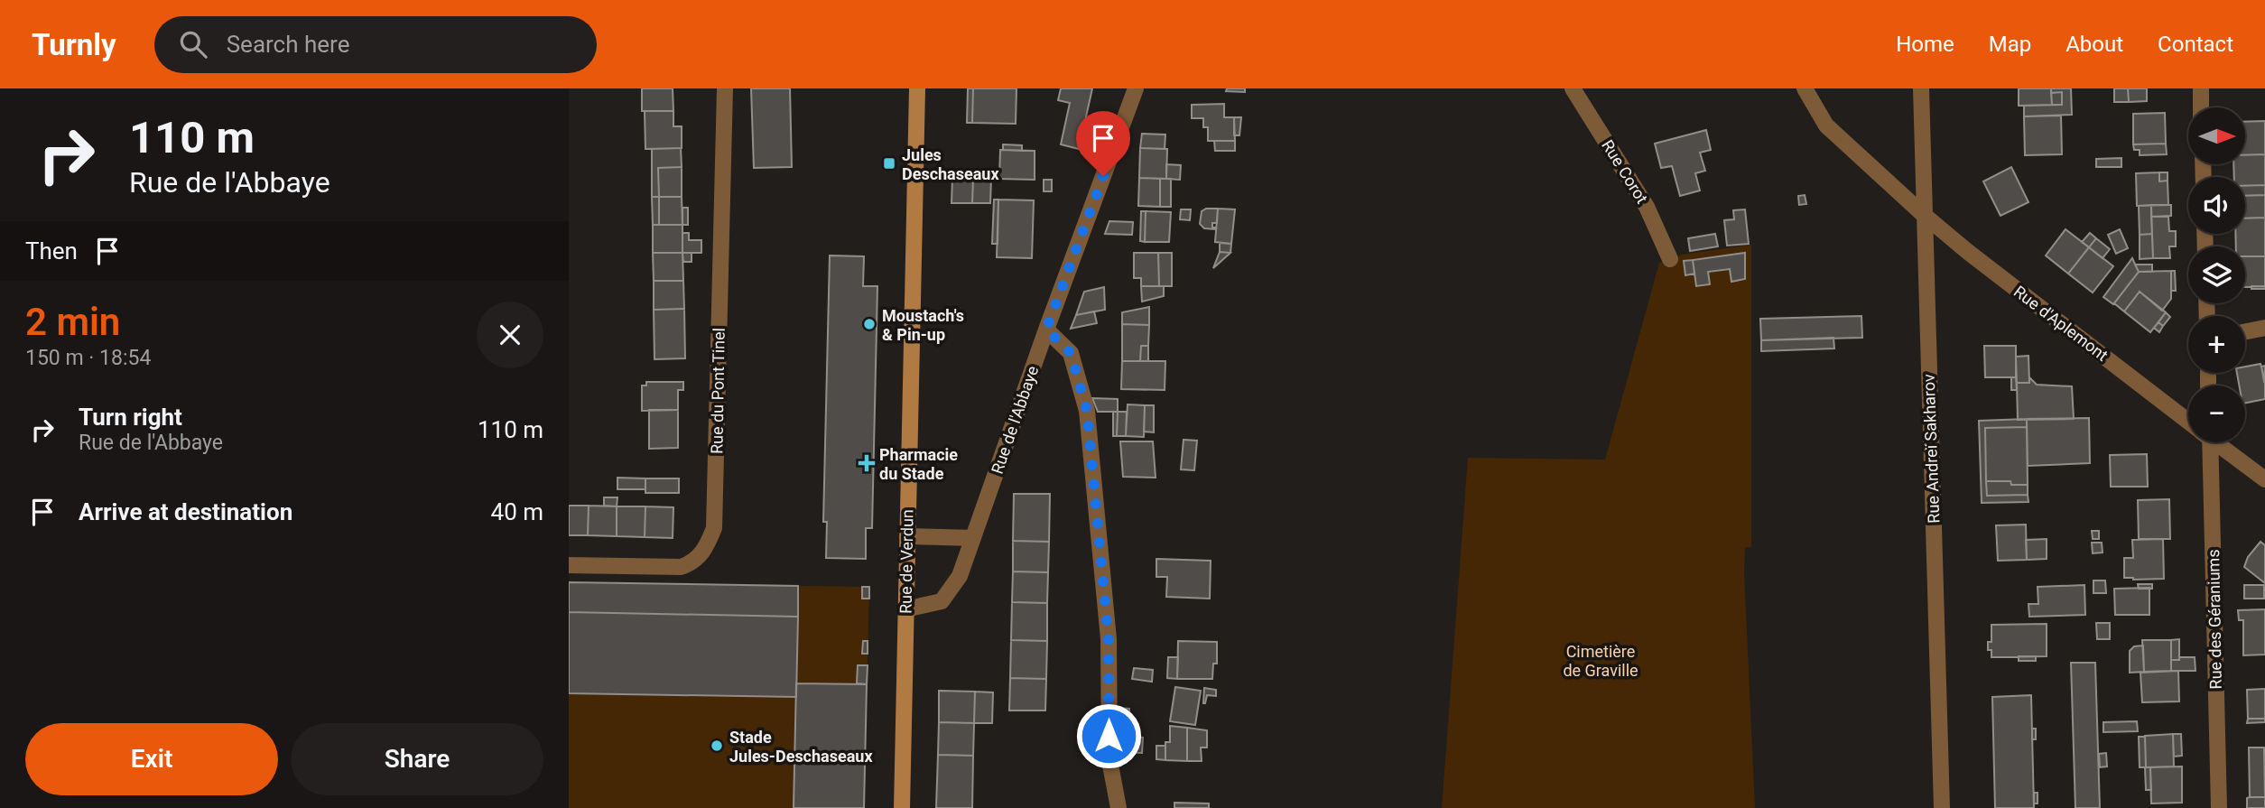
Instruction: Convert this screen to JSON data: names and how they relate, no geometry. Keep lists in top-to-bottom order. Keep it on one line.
{"streets":{"main road":["Rue de Verdun"],"street":["Rue Corot","Rue d'Aplemont","Rue du Pont Tinel","Rue de l'Abbaye","Rue Andreï Sakharov","Rue des Géraniums"]},"crossings":[["Rue d'Aplemont","Rue Andreï Sakharov"],["Rue de l'Abbaye","Rue de Verdun"]],"parks":["Cimetière de Graville"],"places":{"transit":["Jules Deschaseaux"],"other":["Moustach's & Pin-up","Stade Jules-Deschaseaux"],"health":["Pharmacie du Stade"]},"north":"right","page":{"header":"Turnly","search":"Search here","nav":["Home","Map","About","Contact"],"turn":["110 m","Rue de l'Abbaye"],"map_buttons":["+","−"],"then":"Then","heading":["2 min","150 m · 18:54"],"list":[{"name":"Turn right","note":"Rue de l'Abbaye","value":"110 m"},{"name":"Arrive at destination","value":"40 m"}],"buttons":["Exit","Share"]}}
